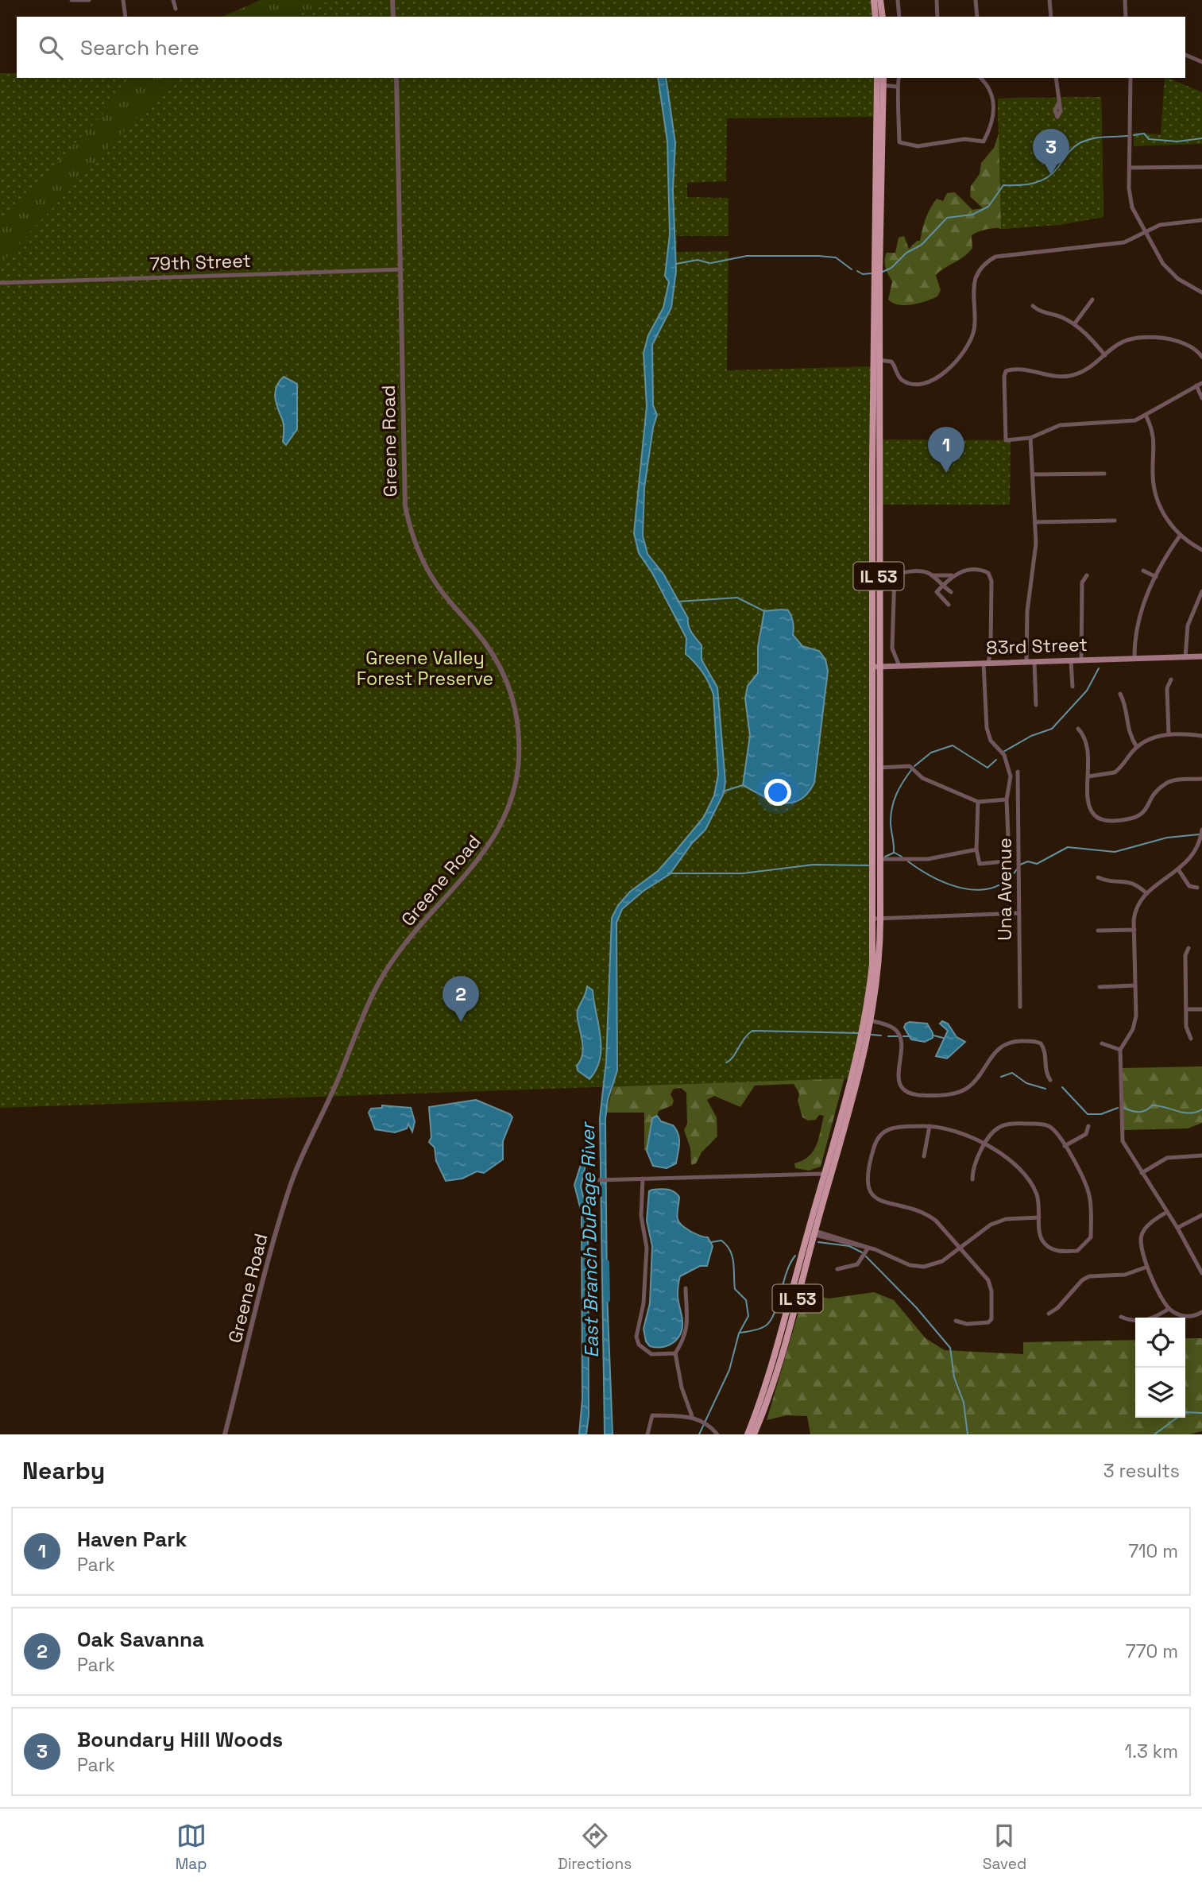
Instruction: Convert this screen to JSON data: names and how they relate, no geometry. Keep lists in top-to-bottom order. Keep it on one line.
{"streets":{"main road":["IL 53","83rd Street"],"street":["79th Street","Greene Road","Una Avenue"]},"crossings":[["79th Street","Greene Road"],["IL 53","83rd Street"]],"water":["East Branch DuPage River"],"parks":["Greene Valley Forest Preserve"],"page":{"search":"Search here","pins":["3","1","2"],"heading":["Nearby","3 results"],"list":[{"mark":"1","name":"Haven Park","note":"Park","value":"710 m"},{"mark":"2","name":"Oak Savanna","note":"Park","value":"770 m"},{"mark":"3","name":"Boundary Hill Woods","note":"Park","value":"1.3 km"}],"nav":["Map","Directions","Saved"]}}
